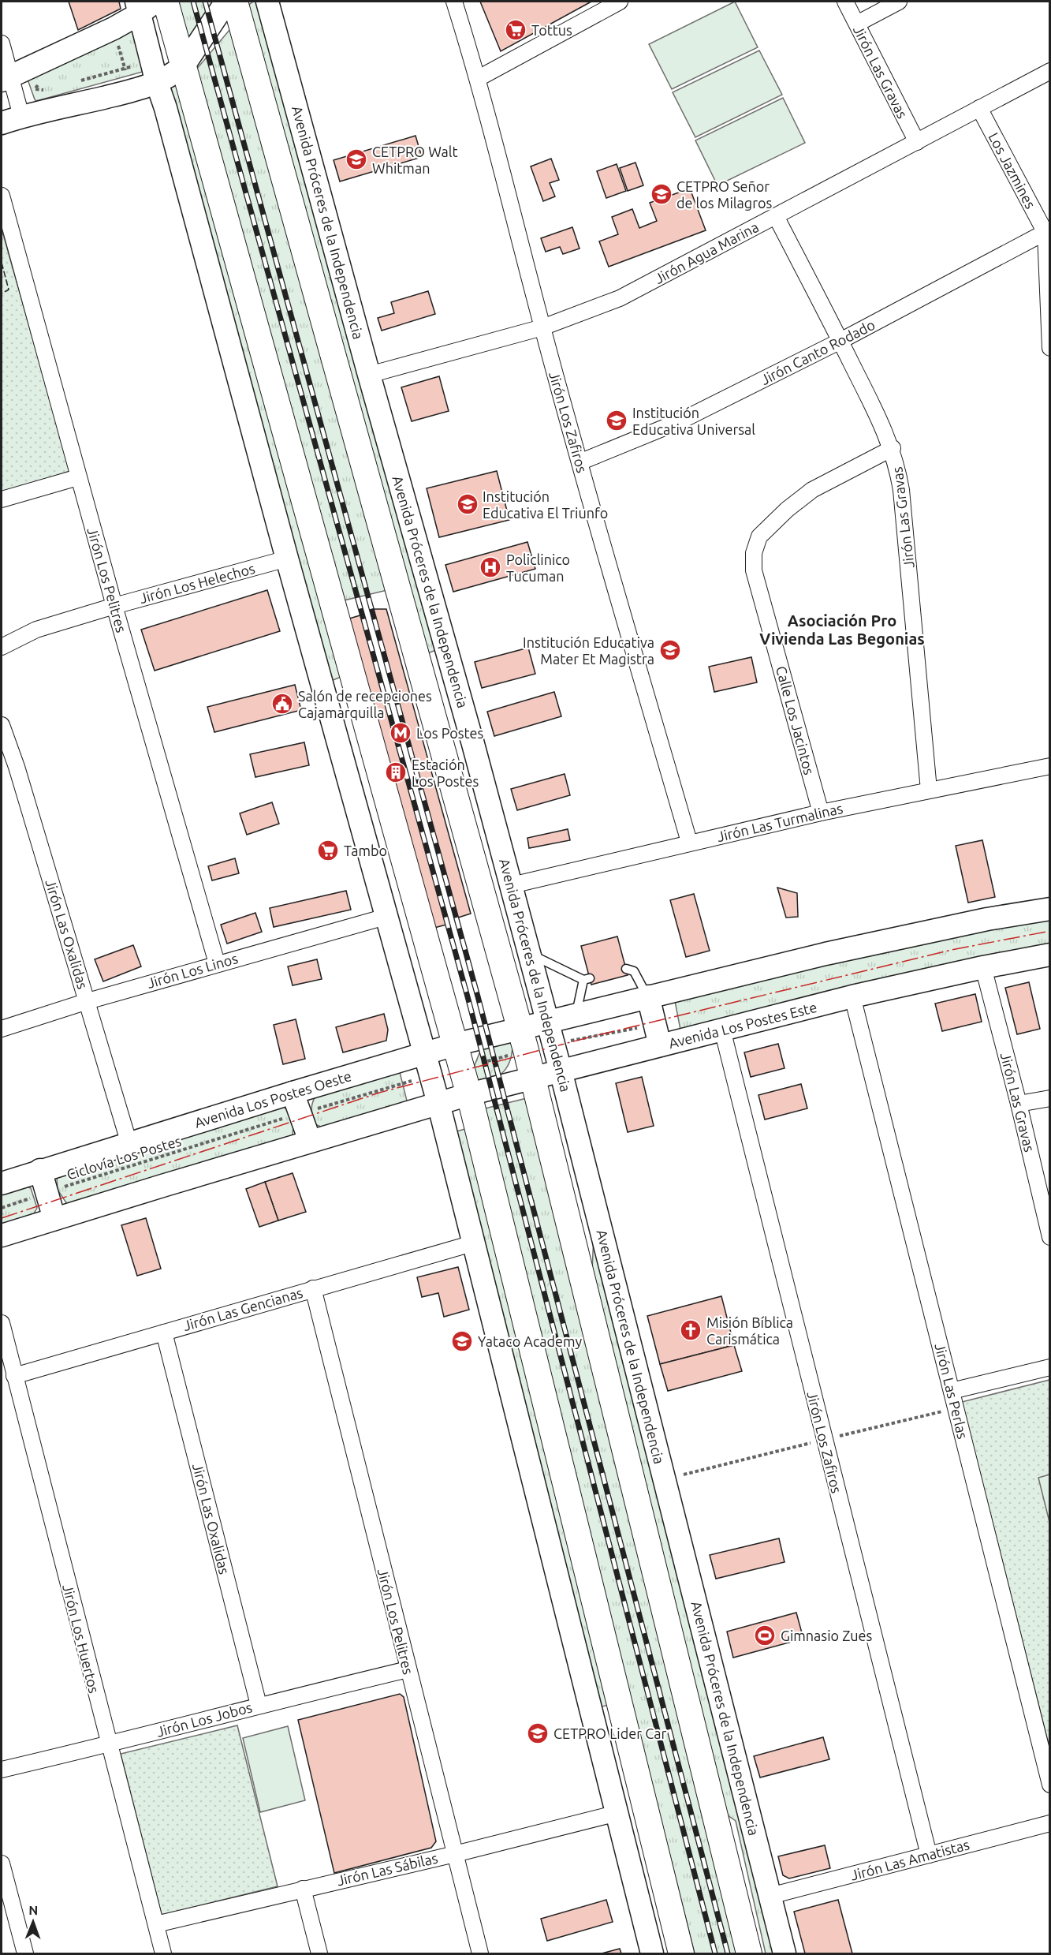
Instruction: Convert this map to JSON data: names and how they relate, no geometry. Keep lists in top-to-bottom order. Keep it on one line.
{"streets":{"main road":["Avenida Próceres de la Independencia","Avenida Los Postes Este","Avenida Los Postes Oeste"],"street":["Jirón Las Gravas","Los Jazmines","Jirón Agua Marina","Jirón Canto Rodado","Jirón Los Zafiros","Jirón Los Pelitres","Jirón Los Helechos","Calle Los Jacintos","Jirón Las Turmalinas","Jirón Las Oxalidas","Jirón Los Linos","Jirón Las Gencianas","Jirón Las Perlas","Jirón Los Huertos","Jirón Los Jobos","Jirón Las Amatistas","Jirón Las Sábilas"],"path":["Ciclovía Los Postes"]},"crossings":[["Jirón Las Gravas","Jirón Agua Marina"],["Jirón Las Gravas","Jirón Canto Rodado"],["Jirón Las Gravas","Calle Los Jacintos"],["Jirón Las Gravas","Jirón Las Turmalinas"],["Jirón Las Gravas","Avenida Los Postes Este"],["Los Jazmines","Jirón Agua Marina"],["Los Jazmines","Jirón Canto Rodado"],["Avenida Próceres de la Independencia","Jirón Agua Marina"],["Avenida Próceres de la Independencia","Jirón Las Turmalinas"],["Avenida Próceres de la Independencia","Avenida Los Postes Este"],["Avenida Próceres de la Independencia","Avenida Los Postes Oeste"],["Avenida Próceres de la Independencia","Jirón Las Amatistas"],["Jirón Agua Marina","Jirón Los Zafiros"],["Jirón Canto Rodado","Jirón Los Zafiros"],["Jirón Los Zafiros","Jirón Las Turmalinas"],["Jirón Los Zafiros","Avenida Los Postes Este"],["Jirón Los Zafiros","Jirón Las Amatistas"],["Jirón Los Pelitres","Jirón Los Helechos"],["Jirón Los Pelitres","Jirón Los Linos"],["Jirón Los Pelitres","Jirón Las Gencianas"],["Jirón Los Pelitres","Jirón Los Jobos"],["Jirón Los Pelitres","Jirón Las Sábilas"],["Calle Los Jacintos","Jirón Las Turmalinas"],["Jirón Las Oxalidas","Jirón Los Linos"],["Jirón Las Oxalidas","Avenida Los Postes Oeste"],["Jirón Las Oxalidas","Jirón Las Gencianas"],["Jirón Las Oxalidas","Jirón Los Jobos"],["Avenida Los Postes Este","Jirón Las Perlas"],["Jirón Las Gencianas","Jirón Los Huertos"],["Jirón Los Huertos","Jirón Los Jobos"],["Jirón Los Huertos","Jirón Las Sábilas"]],"districts":["Asociación Pro Vivienda Las Begonias"],"places":{"supermarket":["Tottus","Tambo"],"school or university":["CETPRO Walt Whitman","CETPRO Señor de los Milagros","Institución Educativa Universal","Institución Educativa El Triunfo","Institución Educativa Mater Et Magistra","Yataco Academy","CETPRO Lider Car"],"hospital":["Policlinico Tucuman"],"public building":["Salón de recepciones Cajamarquilla"],"metro station":["Los Postes"],"building":["Estación Los Postes"],"church":["Misión Bíblica Carismática"],"sports":["Gimnasio Zues"]},"north":"top"}
